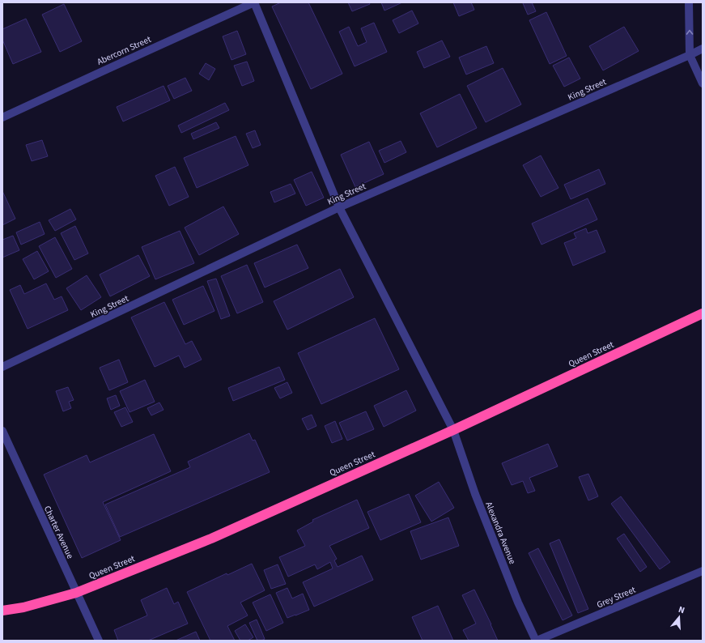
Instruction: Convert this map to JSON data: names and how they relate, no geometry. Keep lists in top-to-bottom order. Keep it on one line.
{"streets":{"highway":["Queen Street"],"street":["Abercorn Street","King Street","Charter Avenue","Alexandra Avenue","Grey Street"]},"crossings":[["Abercorn Street","Alexandra Avenue"],["King Street","Alexandra Avenue"],["Queen Street","Charter Avenue"],["Queen Street","Alexandra Avenue"],["Alexandra Avenue","Grey Street"]],"north":"top"}
